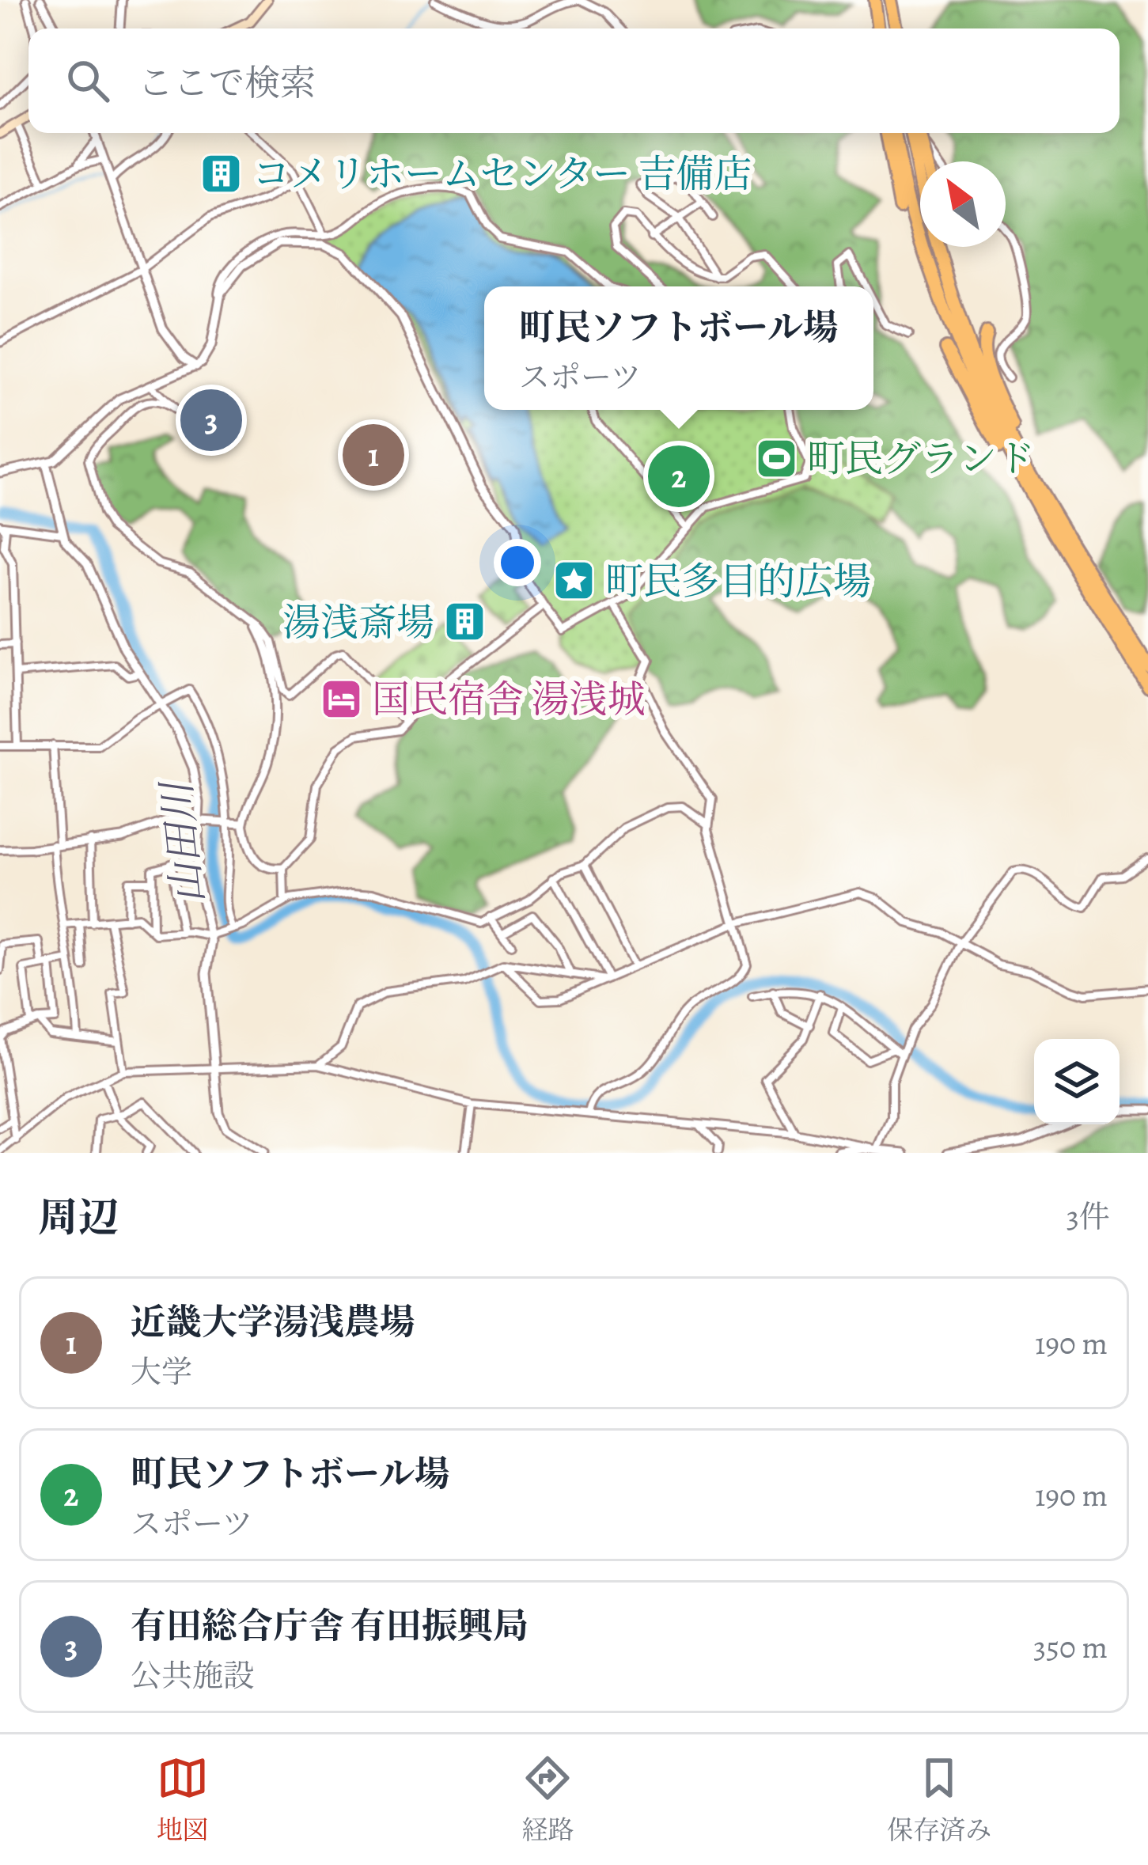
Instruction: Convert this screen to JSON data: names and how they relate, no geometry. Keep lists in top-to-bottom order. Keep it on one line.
{"water":["山田川"],"places":{"building":["コメリホームセンター 吉備店","湯浅斎場"],"sports":["町民グランド"],"place":["町民多目的広場"],"hotel":["国民宿舎 湯浅城"]},"north":"top left","page":{"search":"ここで検索","popup":["町民ソフトボール場","スポーツ"],"pins":["3","1","2"],"heading":["周辺","3件"],"list":[{"mark":"1","name":"近畿大学湯浅農場","note":"大学","value":"190 m"},{"mark":"2","name":"町民ソフトボール場","note":"スポーツ","value":"190 m"},{"mark":"3","name":"有田総合庁舎 有田振興局","note":"公共施設","value":"350 m"}],"nav":["地図","経路","保存済み"]}}
